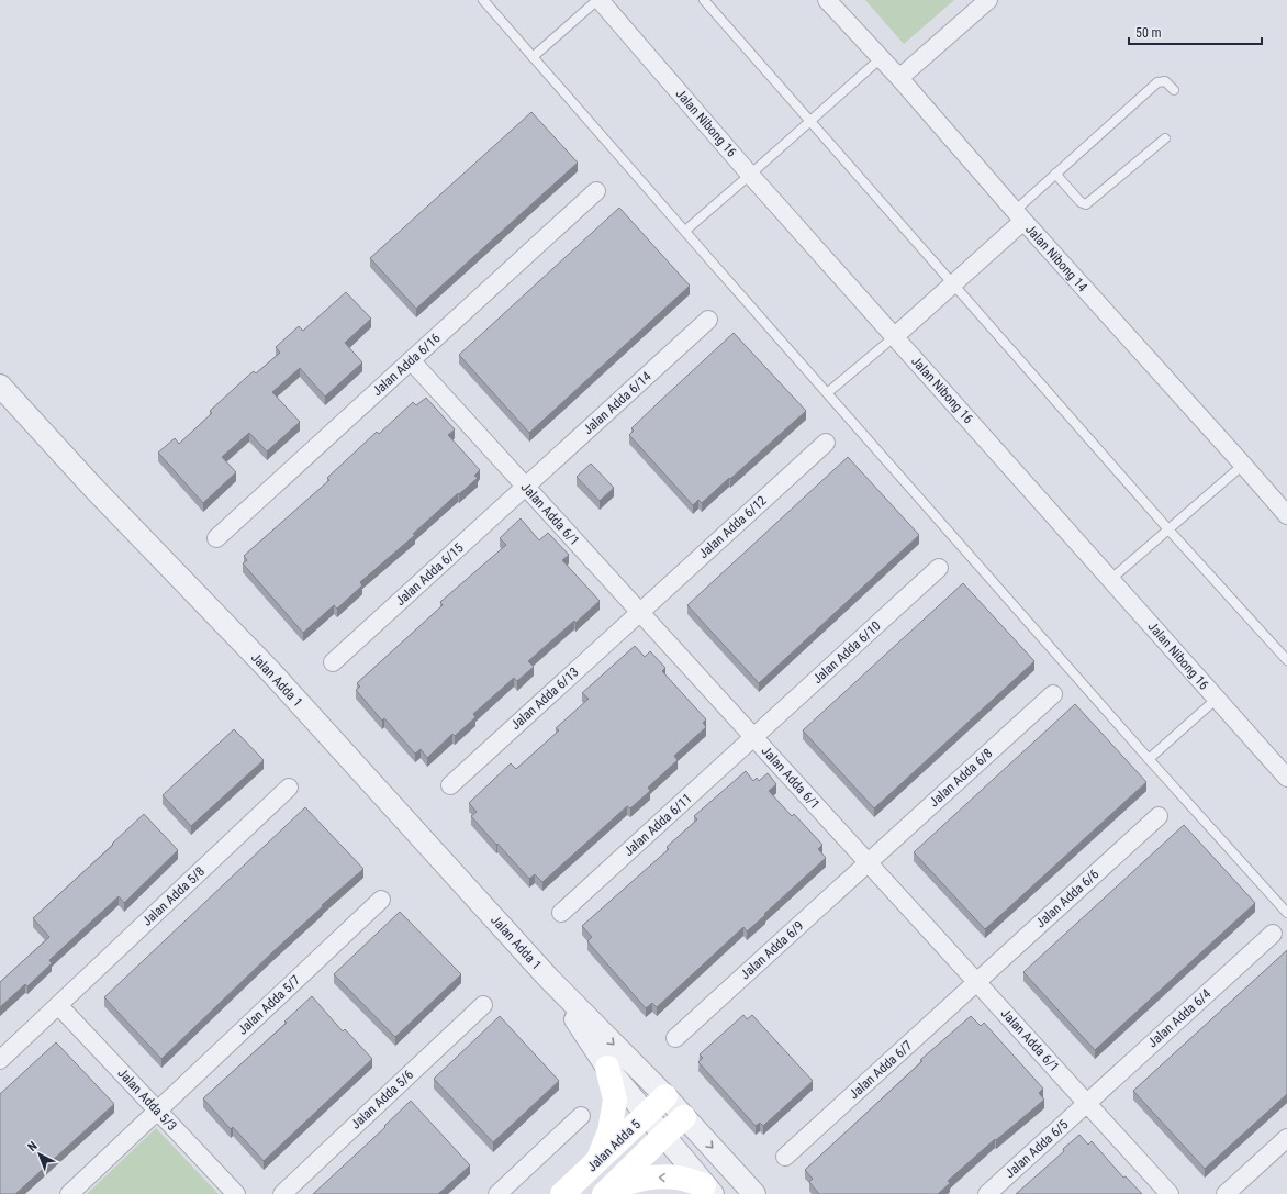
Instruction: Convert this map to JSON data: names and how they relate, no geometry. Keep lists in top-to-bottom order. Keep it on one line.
{"streets":{"main road":["Jalan Adda 5"],"street":["Jalan Nibong 16","Jalan Nibong 14","Jalan Adda 6/16","Jalan Adda 6/14","Jalan Adda 6/1","Jalan Adda 6/12","Jalan Adda 6/15","Jalan Adda 6/10","Jalan Adda 1","Jalan Adda 6/13","Jalan Adda 6/8","Jalan Adda 6/11","Jalan Adda 5/8","Jalan Adda 6/6","Jalan Adda 6/9","Jalan Adda 5/7","Jalan Adda 6/4","Jalan Adda 6/7","Jalan Adda 5/3","Jalan Adda 5/6","Jalan Adda 6/5"]},"crossings":[["Jalan Adda 6/16","Jalan Adda 6/1"],["Jalan Adda 6/14","Jalan Adda 6/1"],["Jalan Adda 6/14","Jalan Adda 6/15"],["Jalan Adda 6/1","Jalan Adda 6/12"],["Jalan Adda 6/1","Jalan Adda 6/15"],["Jalan Adda 6/1","Jalan Adda 6/10"],["Jalan Adda 6/1","Jalan Adda 6/13"],["Jalan Adda 6/1","Jalan Adda 6/8"],["Jalan Adda 6/1","Jalan Adda 6/11"],["Jalan Adda 6/1","Jalan Adda 6/6"],["Jalan Adda 6/1","Jalan Adda 6/9"],["Jalan Adda 6/1","Jalan Adda 6/4"],["Jalan Adda 6/1","Jalan Adda 6/7"],["Jalan Adda 6/1","Jalan Adda 6/5"],["Jalan Adda 6/12","Jalan Adda 6/13"],["Jalan Adda 6/10","Jalan Adda 6/11"],["Jalan Adda 1","Jalan Adda 5"],["Jalan Adda 6/8","Jalan Adda 6/9"],["Jalan Adda 5/8","Jalan Adda 5/3"],["Jalan Adda 6/6","Jalan Adda 6/7"],["Jalan Adda 5/7","Jalan Adda 5/3"],["Jalan Adda 6/4","Jalan Adda 6/5"]],"scale_bar":"50 m","north":"top left"}
